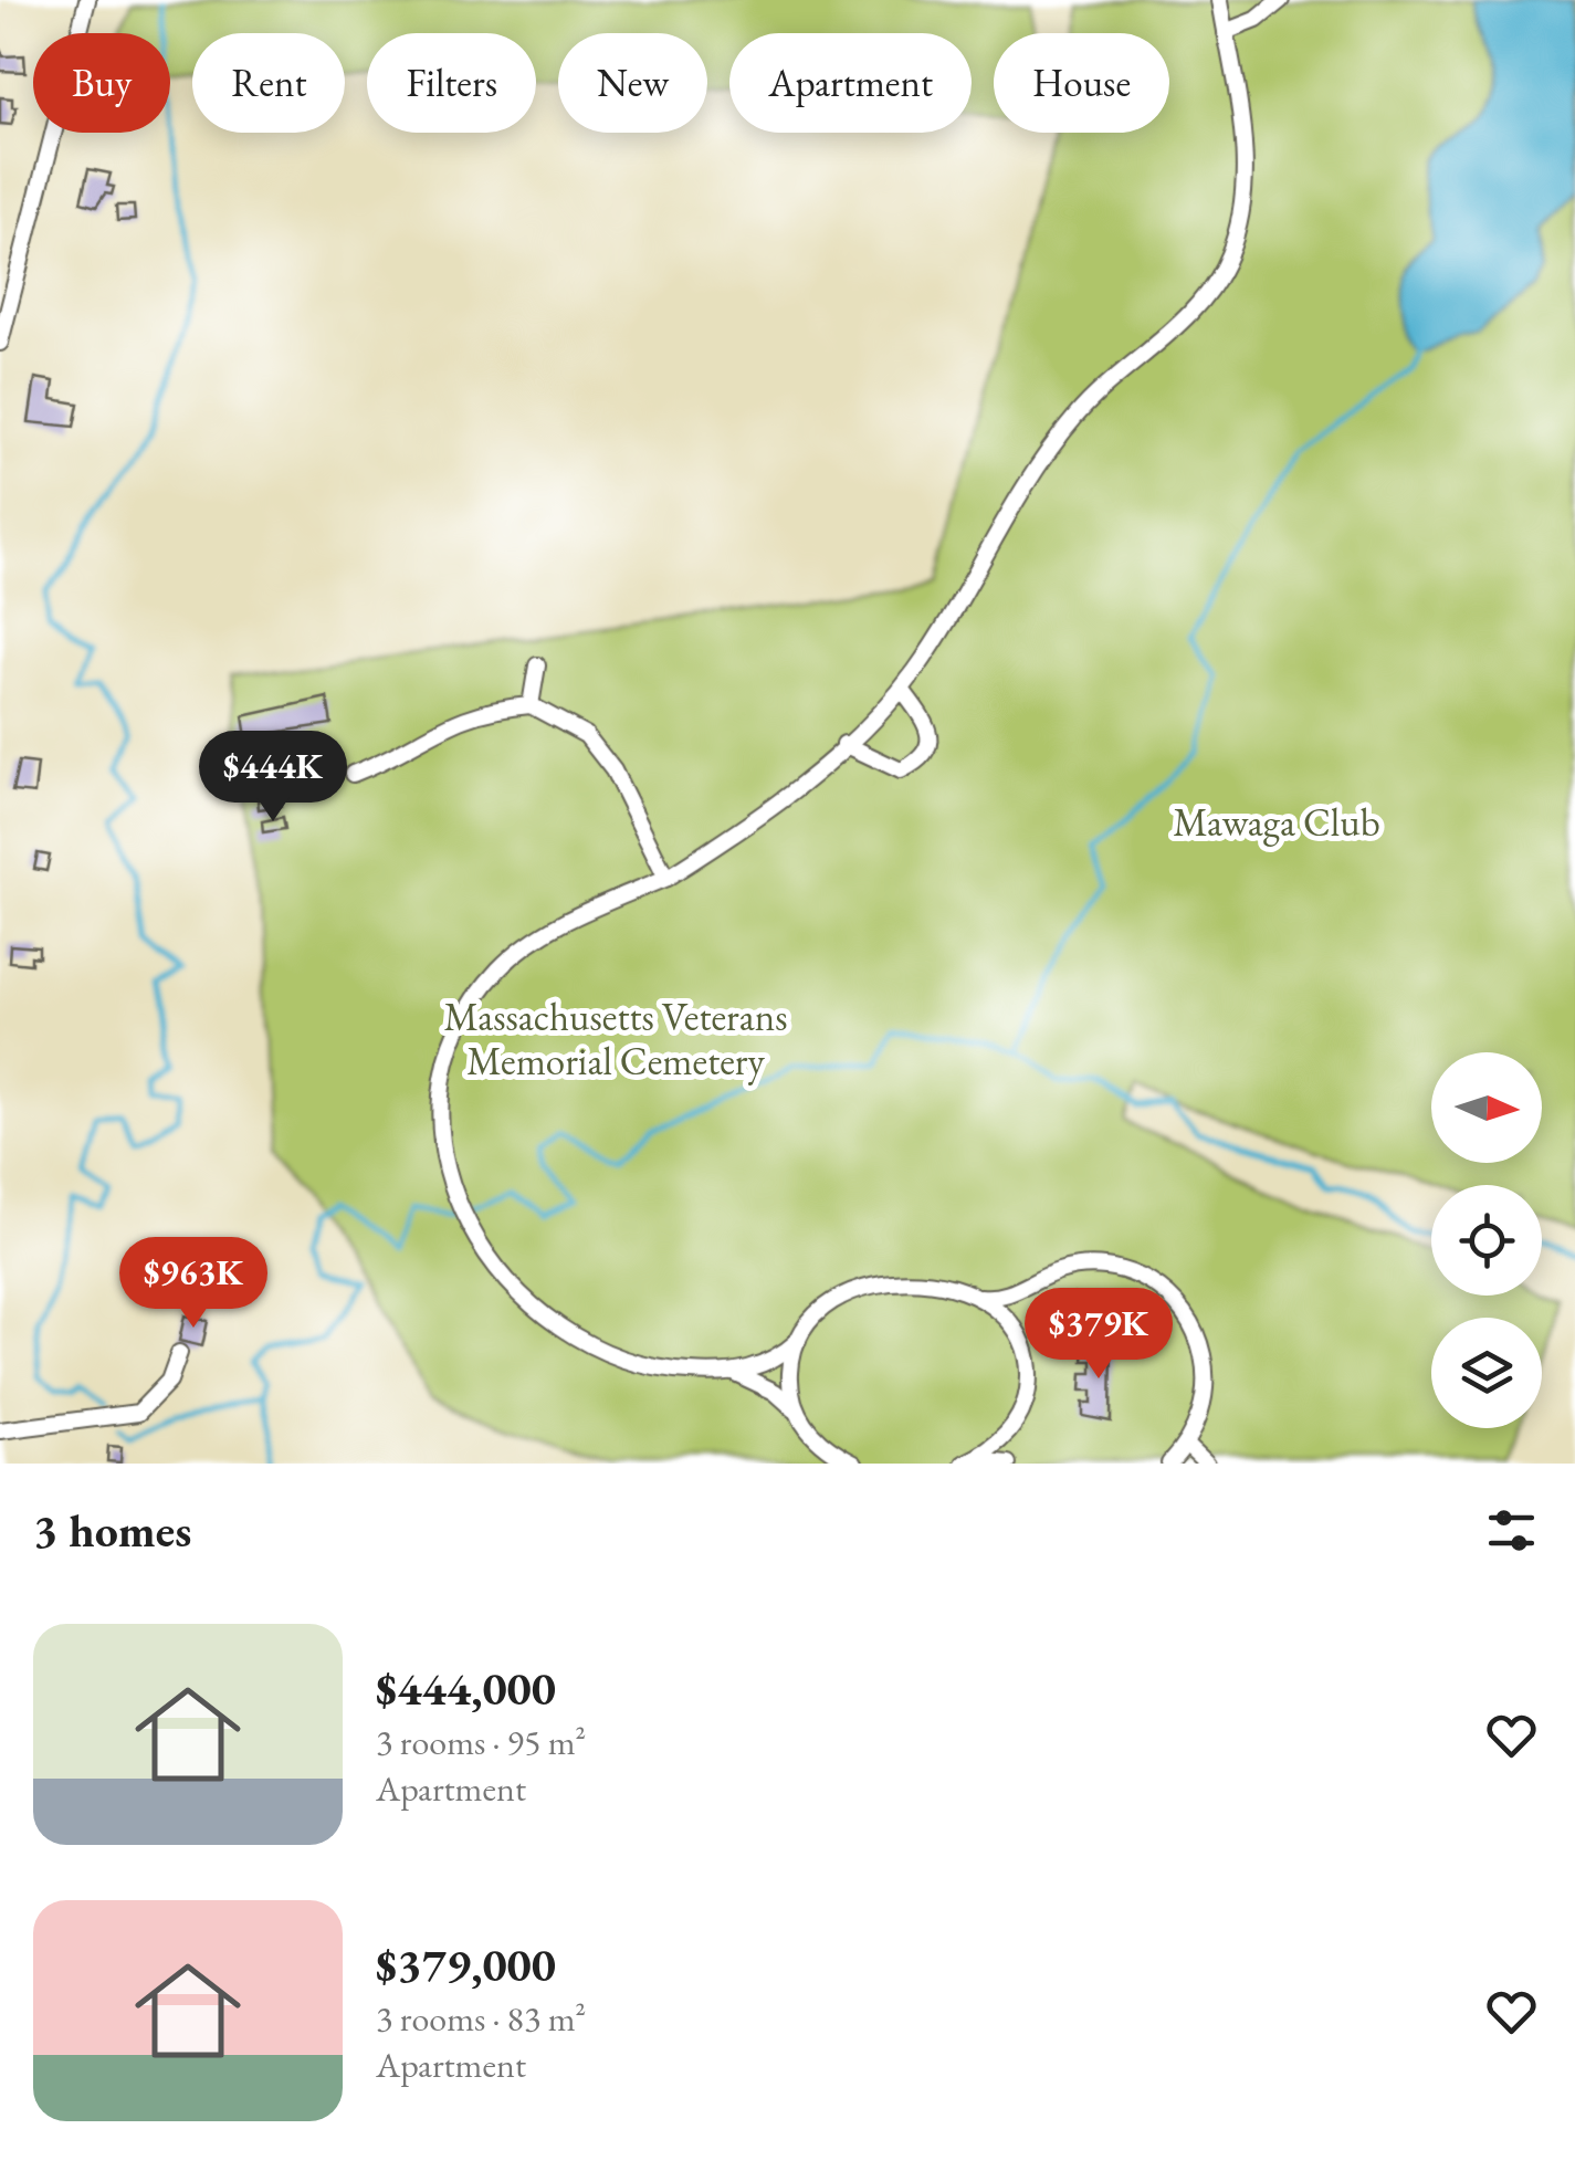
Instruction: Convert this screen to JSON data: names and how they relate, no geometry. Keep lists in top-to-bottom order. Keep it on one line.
{"parks":["Mawaga Club","Massachusetts Veterans Memorial Cemetery"],"north":"right","page":{"chip":["Buy","Rent","Filters","New","Apartment","House"],"price":["$444K","$963K","$379K"],"heading":"3 homes","list":[{"name":"$444,000","note":"3 rooms · 95 m² · Apartment"},{"name":"$379,000","note":"3 rooms · 83 m² · Apartment"}]}}
